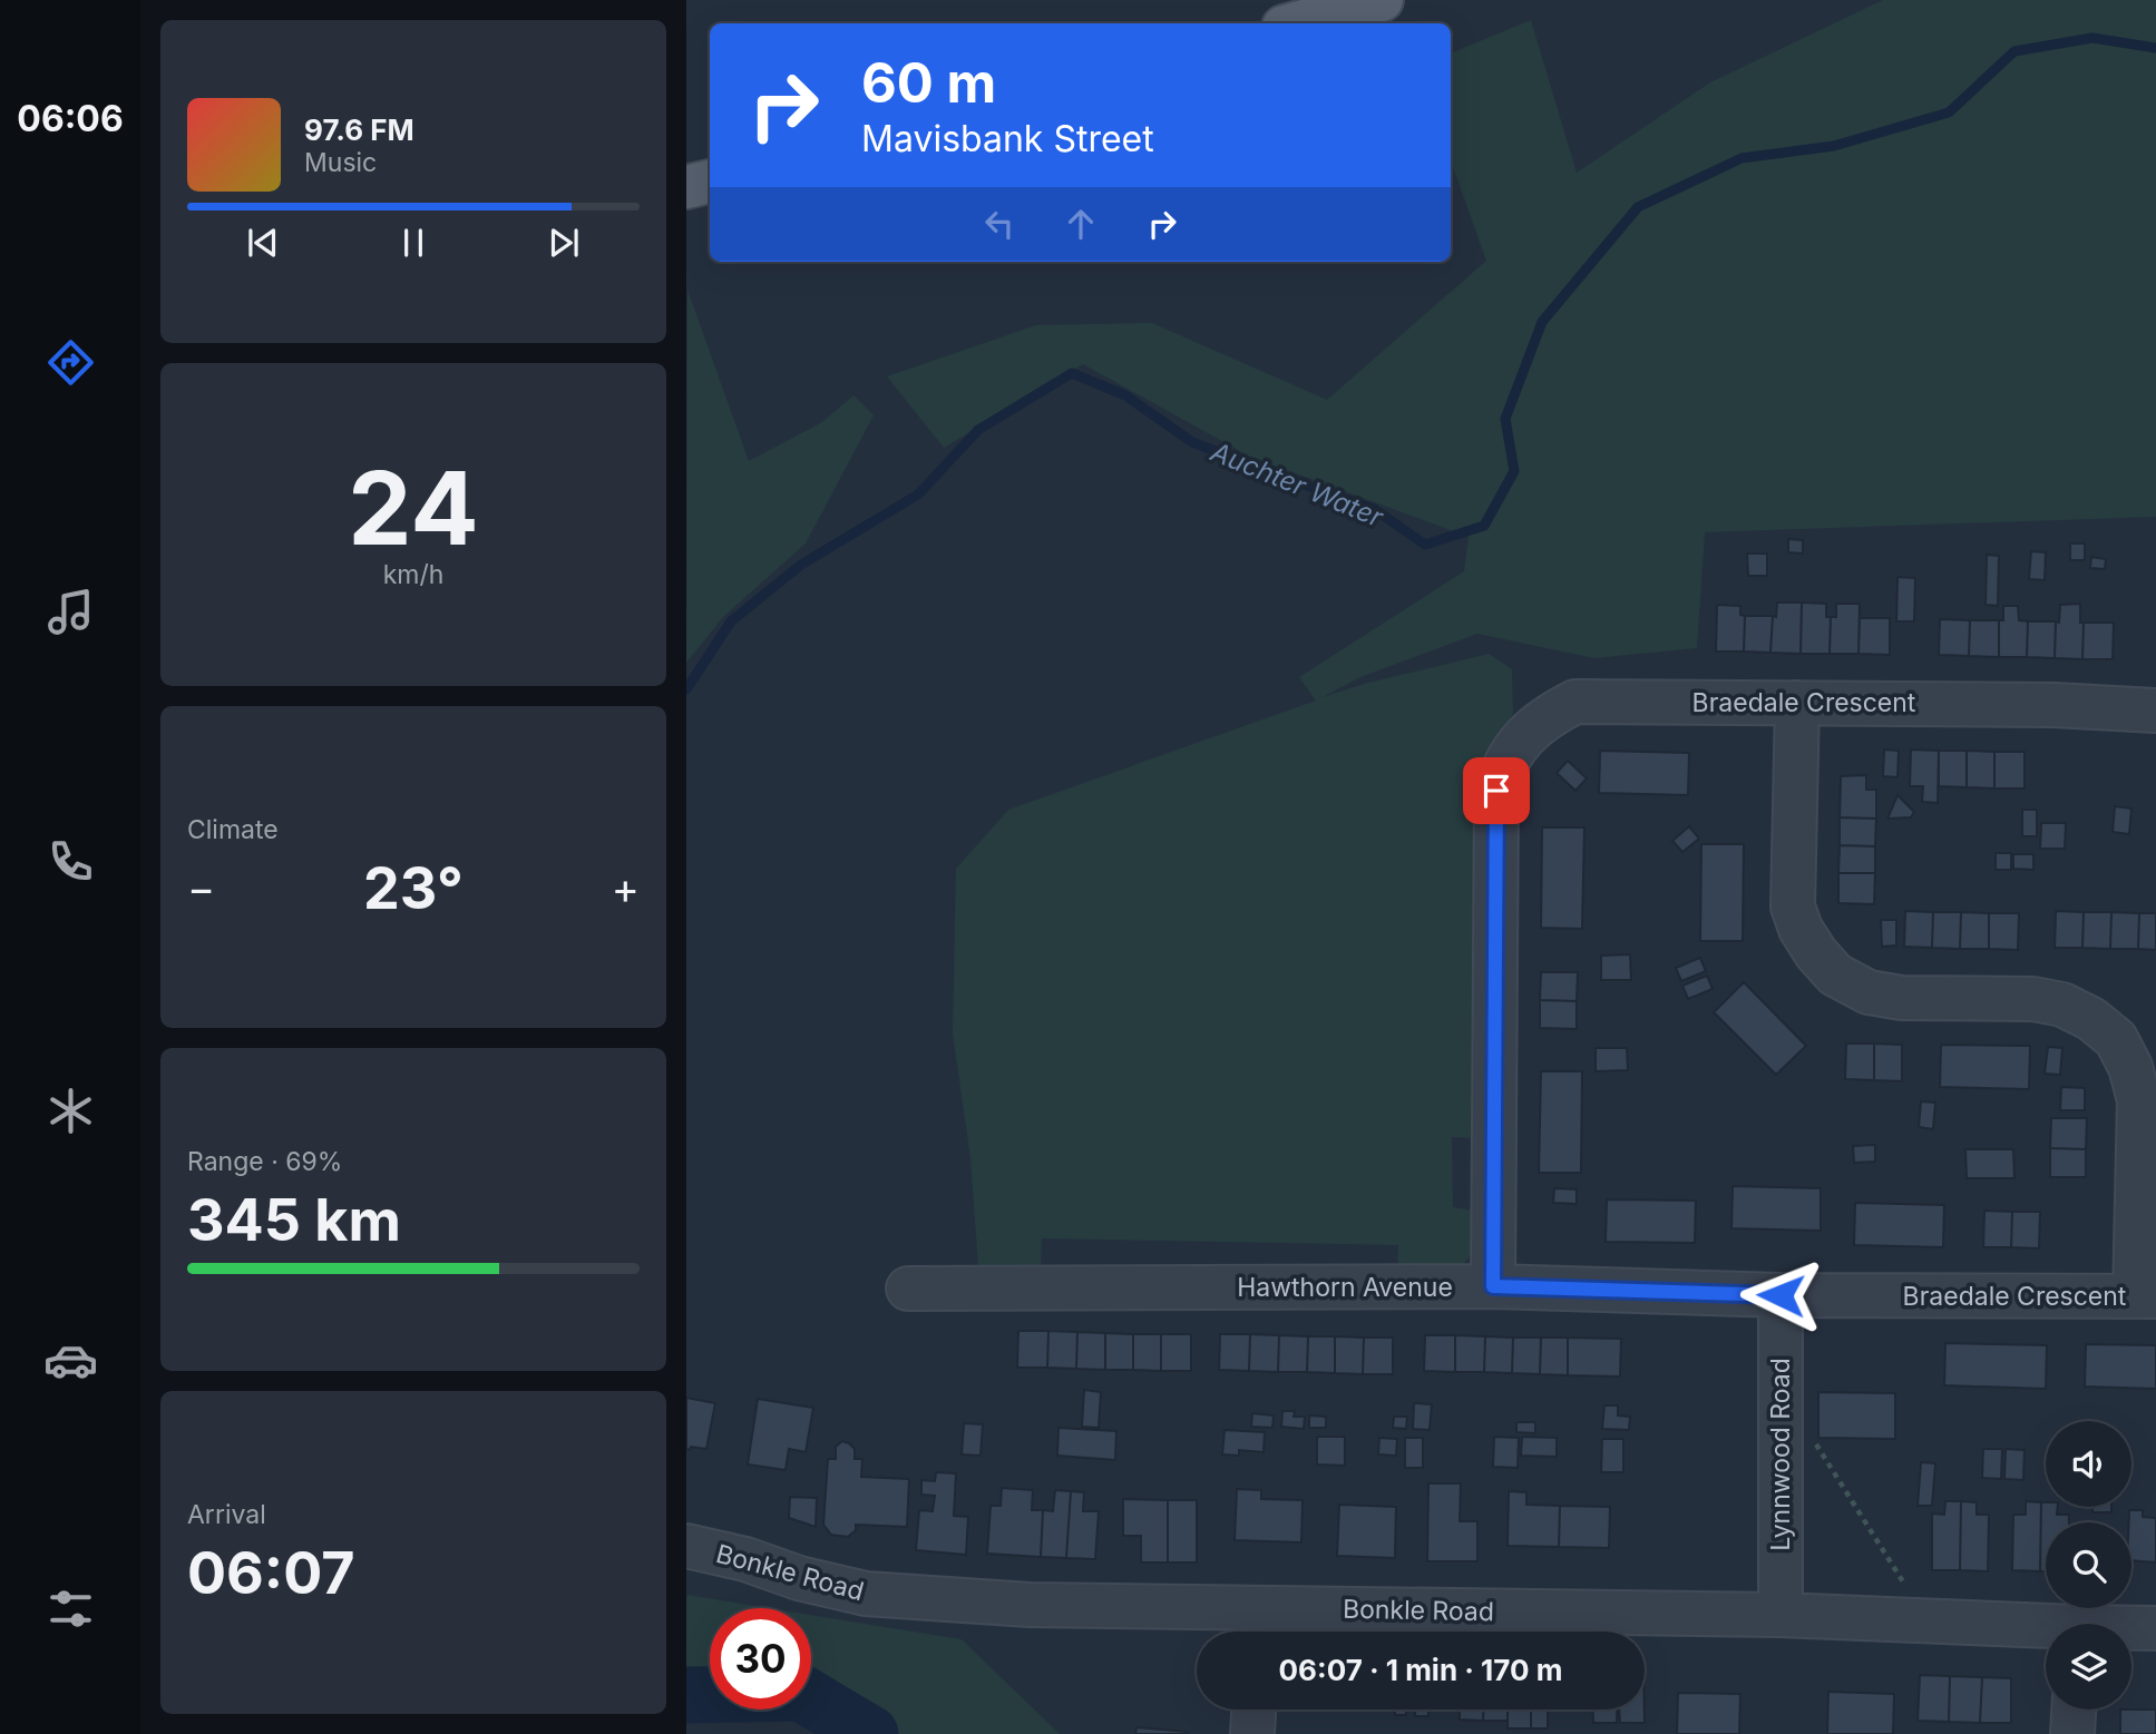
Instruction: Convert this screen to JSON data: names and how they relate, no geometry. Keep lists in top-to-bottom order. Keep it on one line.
{"streets":{"street":["Braedale Crescent","Hawthorn Avenue","Lynnwood Road","Bonkle Road"]},"crossings":[["Braedale Crescent","Hawthorn Avenue"],["Braedale Crescent","Lynnwood Road"],["Hawthorn Avenue","Lynnwood Road"],["Lynnwood Road","Bonkle Road"]],"water":["Auchter Water"],"page":{"tabs":"06:06","turn":["60 m","Mavisbank Street"],"song":["97.6 FM","Music"],"tile":[["24","km/h"],"Climate",["Range · 69%","345 km"],["Arrival","06:07"]],"heat":["−","23°","+"],"limit":"30","trip":"06:07 · 1 min · 170 m"}}
